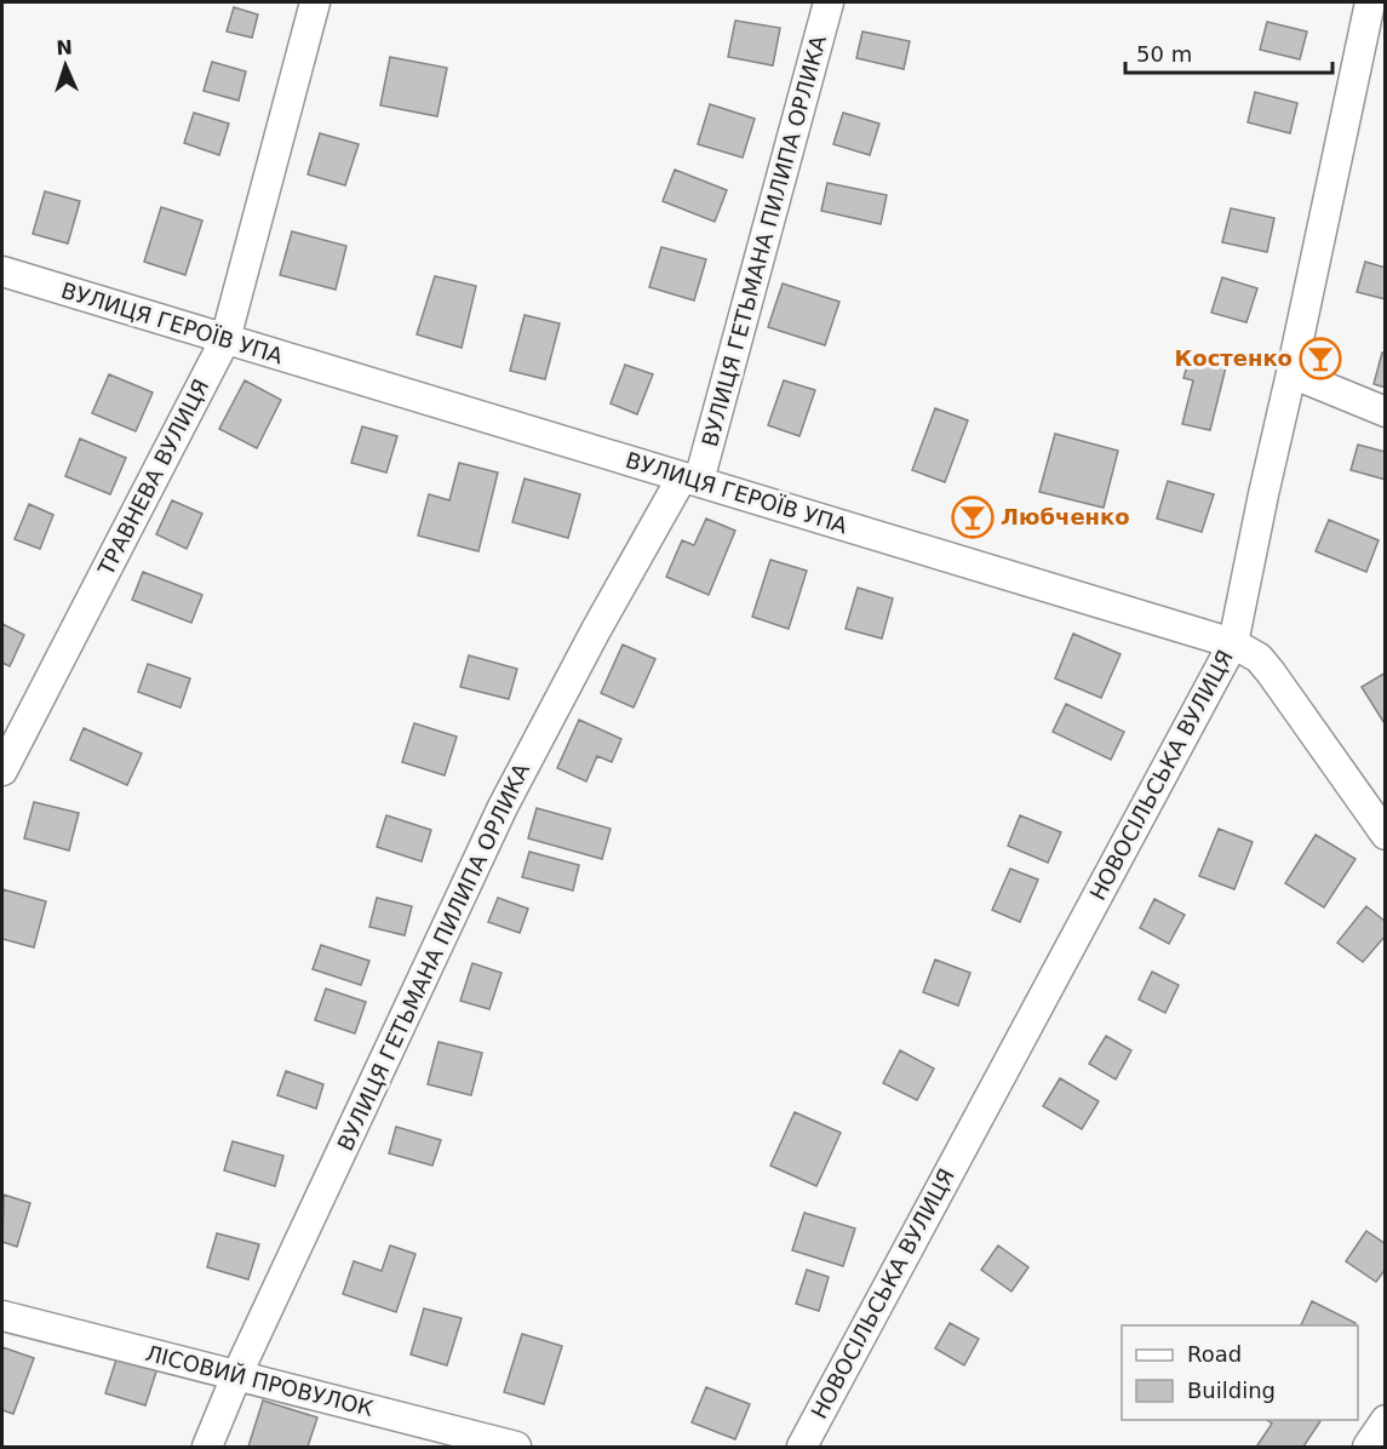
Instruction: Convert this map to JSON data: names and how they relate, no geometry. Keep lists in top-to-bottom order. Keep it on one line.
{"streets":{"street":["ВУЛИЦЯ ГЕТЬМАНА ПИЛИПА ОРЛИКА","ВУЛИЦЯ ГЕРОЇВ УПА","ТРАВНЕВА ВУЛИЦЯ","НОВОСІЛЬСЬКА ВУЛИЦЯ","ЛІСОВИЙ ПРОВУЛОК"]},"crossings":[["ВУЛИЦЯ ГЕТЬМАНА ПИЛИПА ОРЛИКА","ВУЛИЦЯ ГЕРОЇВ УПА"],["ВУЛИЦЯ ГЕТЬМАНА ПИЛИПА ОРЛИКА","ЛІСОВИЙ ПРОВУЛОК"],["ВУЛИЦЯ ГЕРОЇВ УПА","ТРАВНЕВА ВУЛИЦЯ"],["ВУЛИЦЯ ГЕРОЇВ УПА","НОВОСІЛЬСЬКА ВУЛИЦЯ"]],"places":{"bar":["Костенко","Любченко"]},"legend":["Road","Building"],"scale_bar":"50 m","north":"top"}
